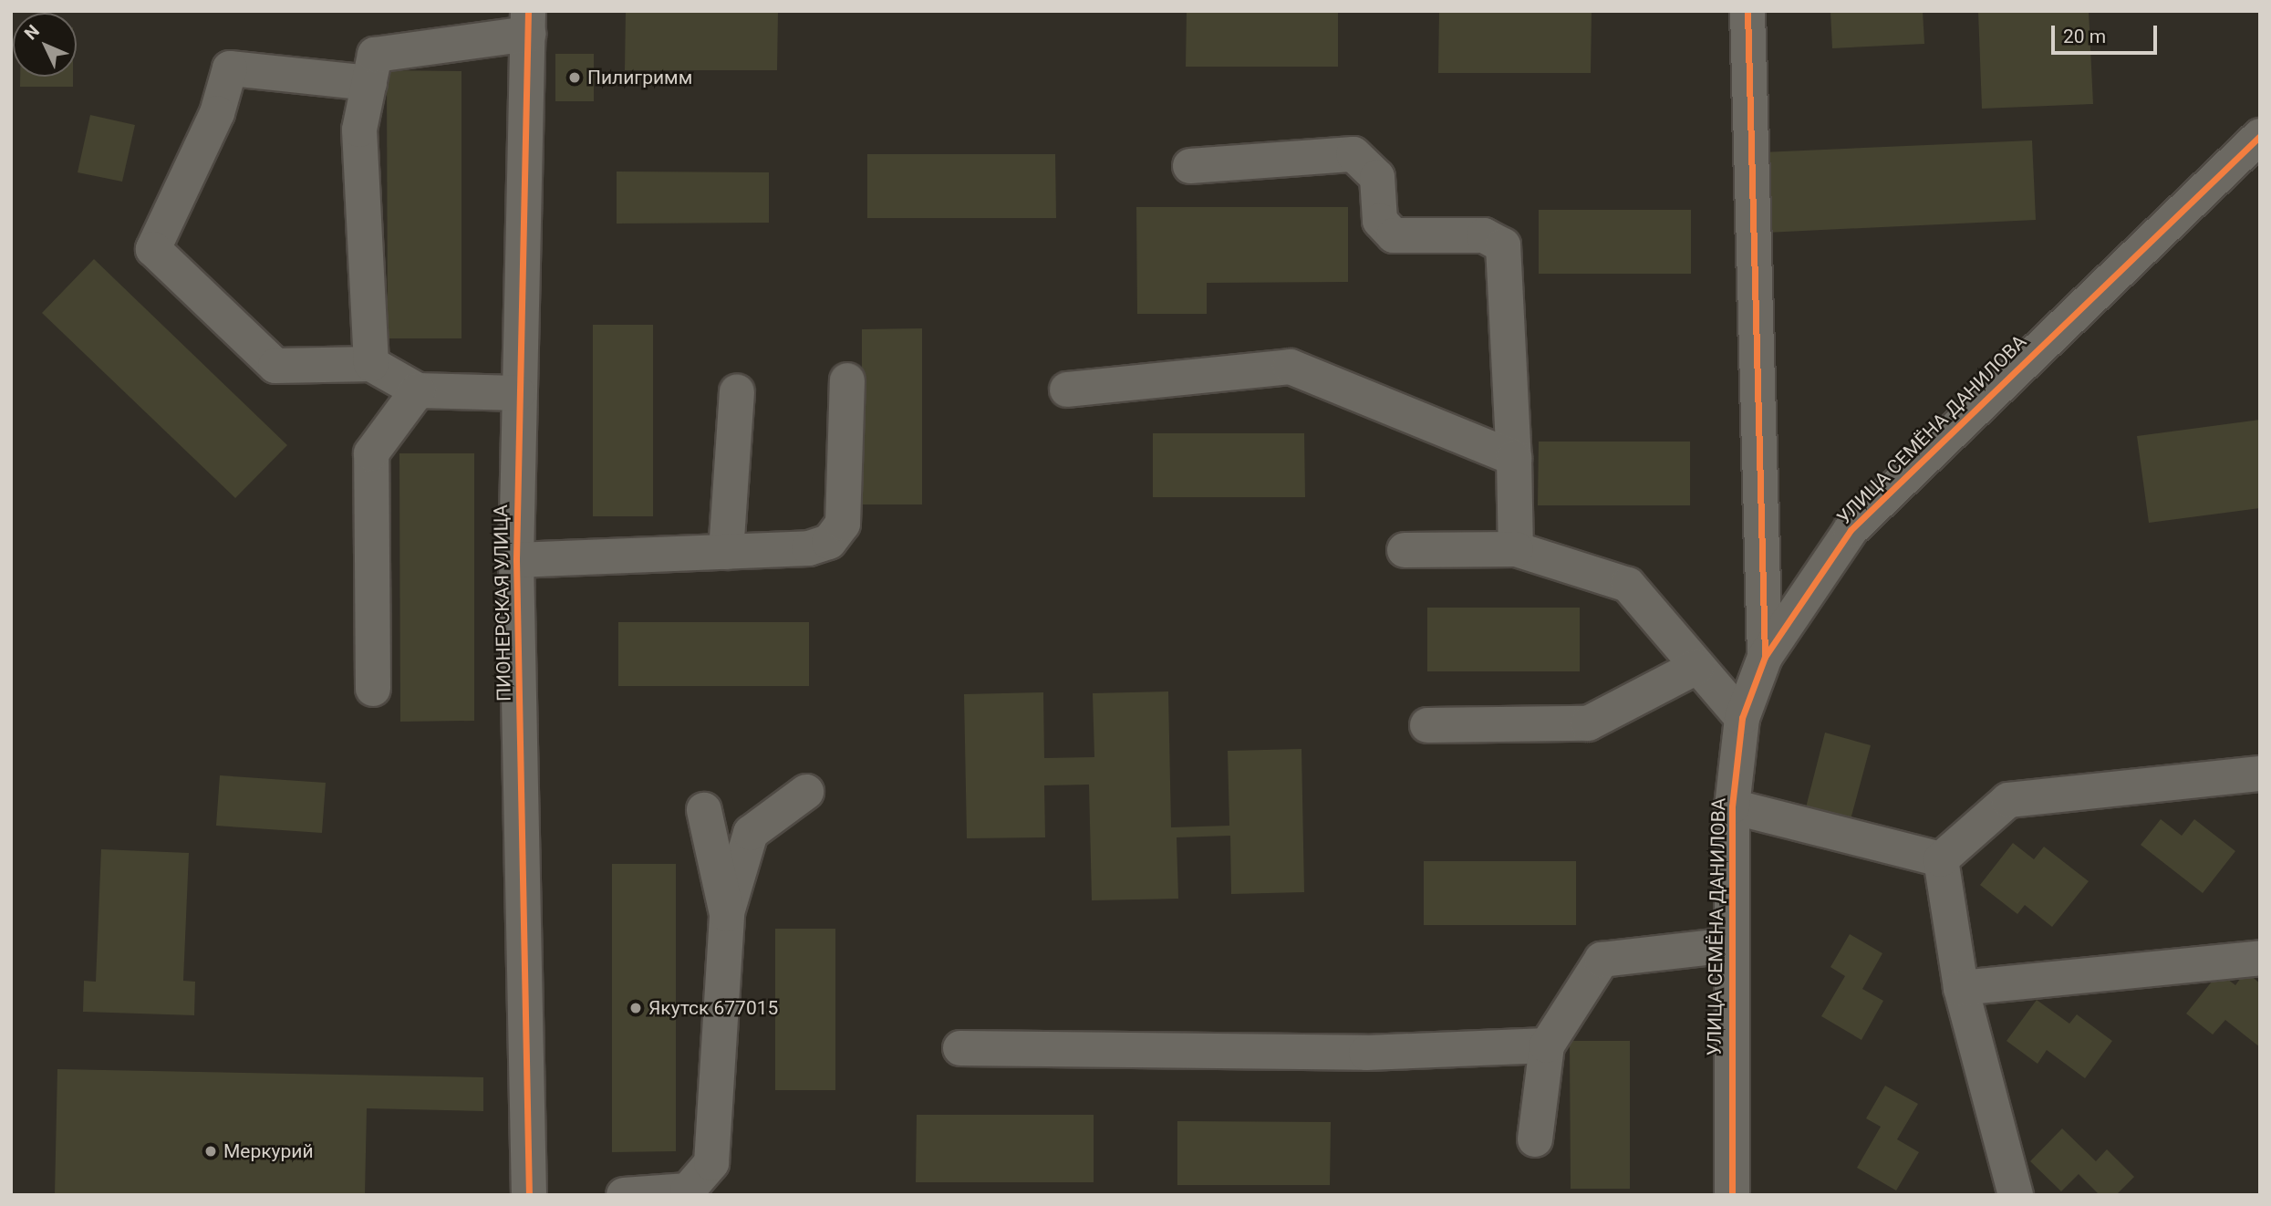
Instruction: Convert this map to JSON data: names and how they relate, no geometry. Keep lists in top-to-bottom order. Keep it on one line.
{"streets":{"street":["УЛИЦА СЕМЁНА ДАНИЛОВА","ПИОНЕРСКАЯ УЛИЦА"]},"places":["Пилигримм","Якутск 677015","Меркурий"],"scale_bar":"20 m","north":"top left"}
